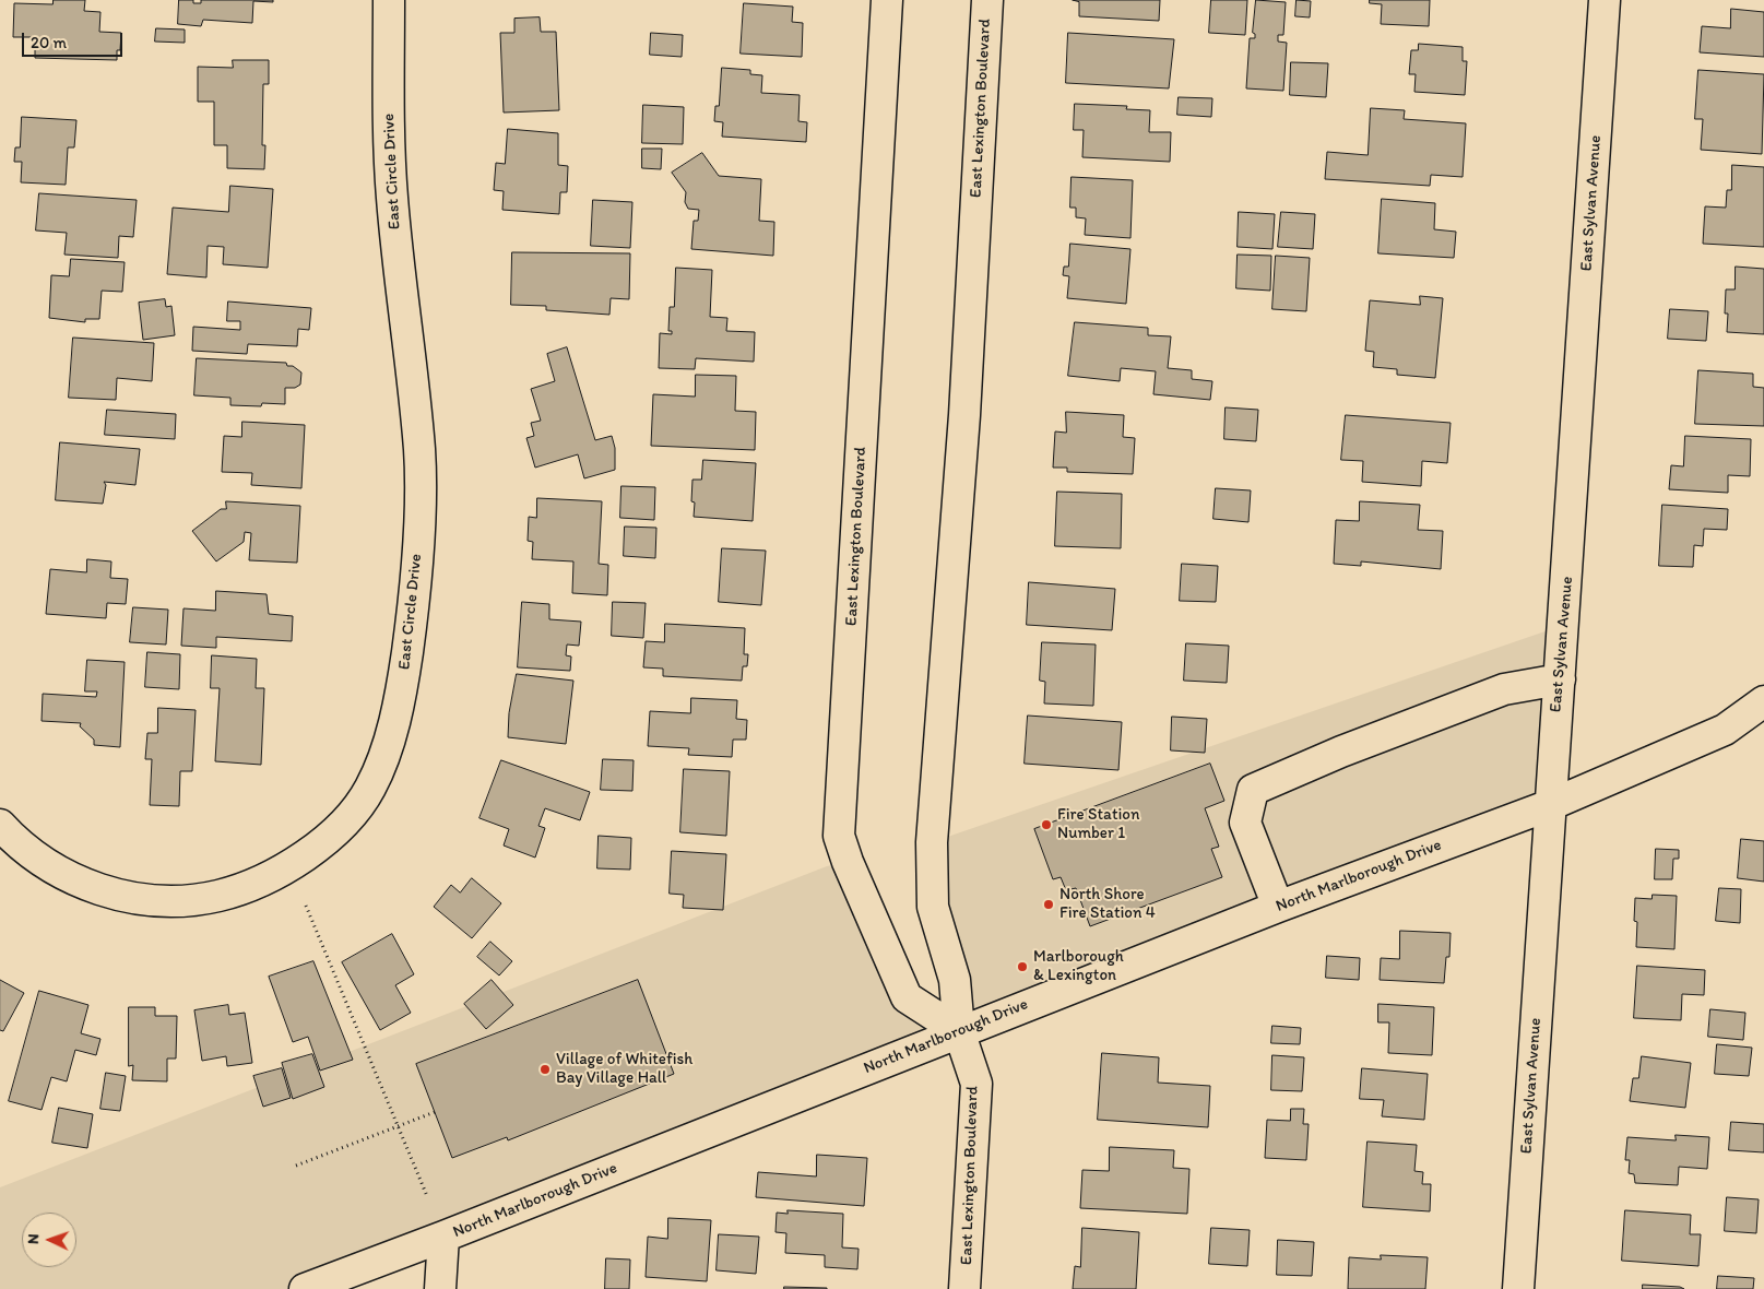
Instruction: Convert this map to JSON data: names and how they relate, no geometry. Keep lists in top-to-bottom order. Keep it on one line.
{"streets":{"street":["East Lexington Boulevard","East Circle Drive","East Sylvan Avenue","North Marlborough Drive"]},"crossings":[["East Lexington Boulevard","North Marlborough Drive"],["East Sylvan Avenue","North Marlborough Drive"]],"places":["Fire Station Number 1","North Shore Fire Station 4","Marlborough & Lexington","Village of Whitefish Bay Village Hall"],"scale_bar":"20 m","north":"left"}
